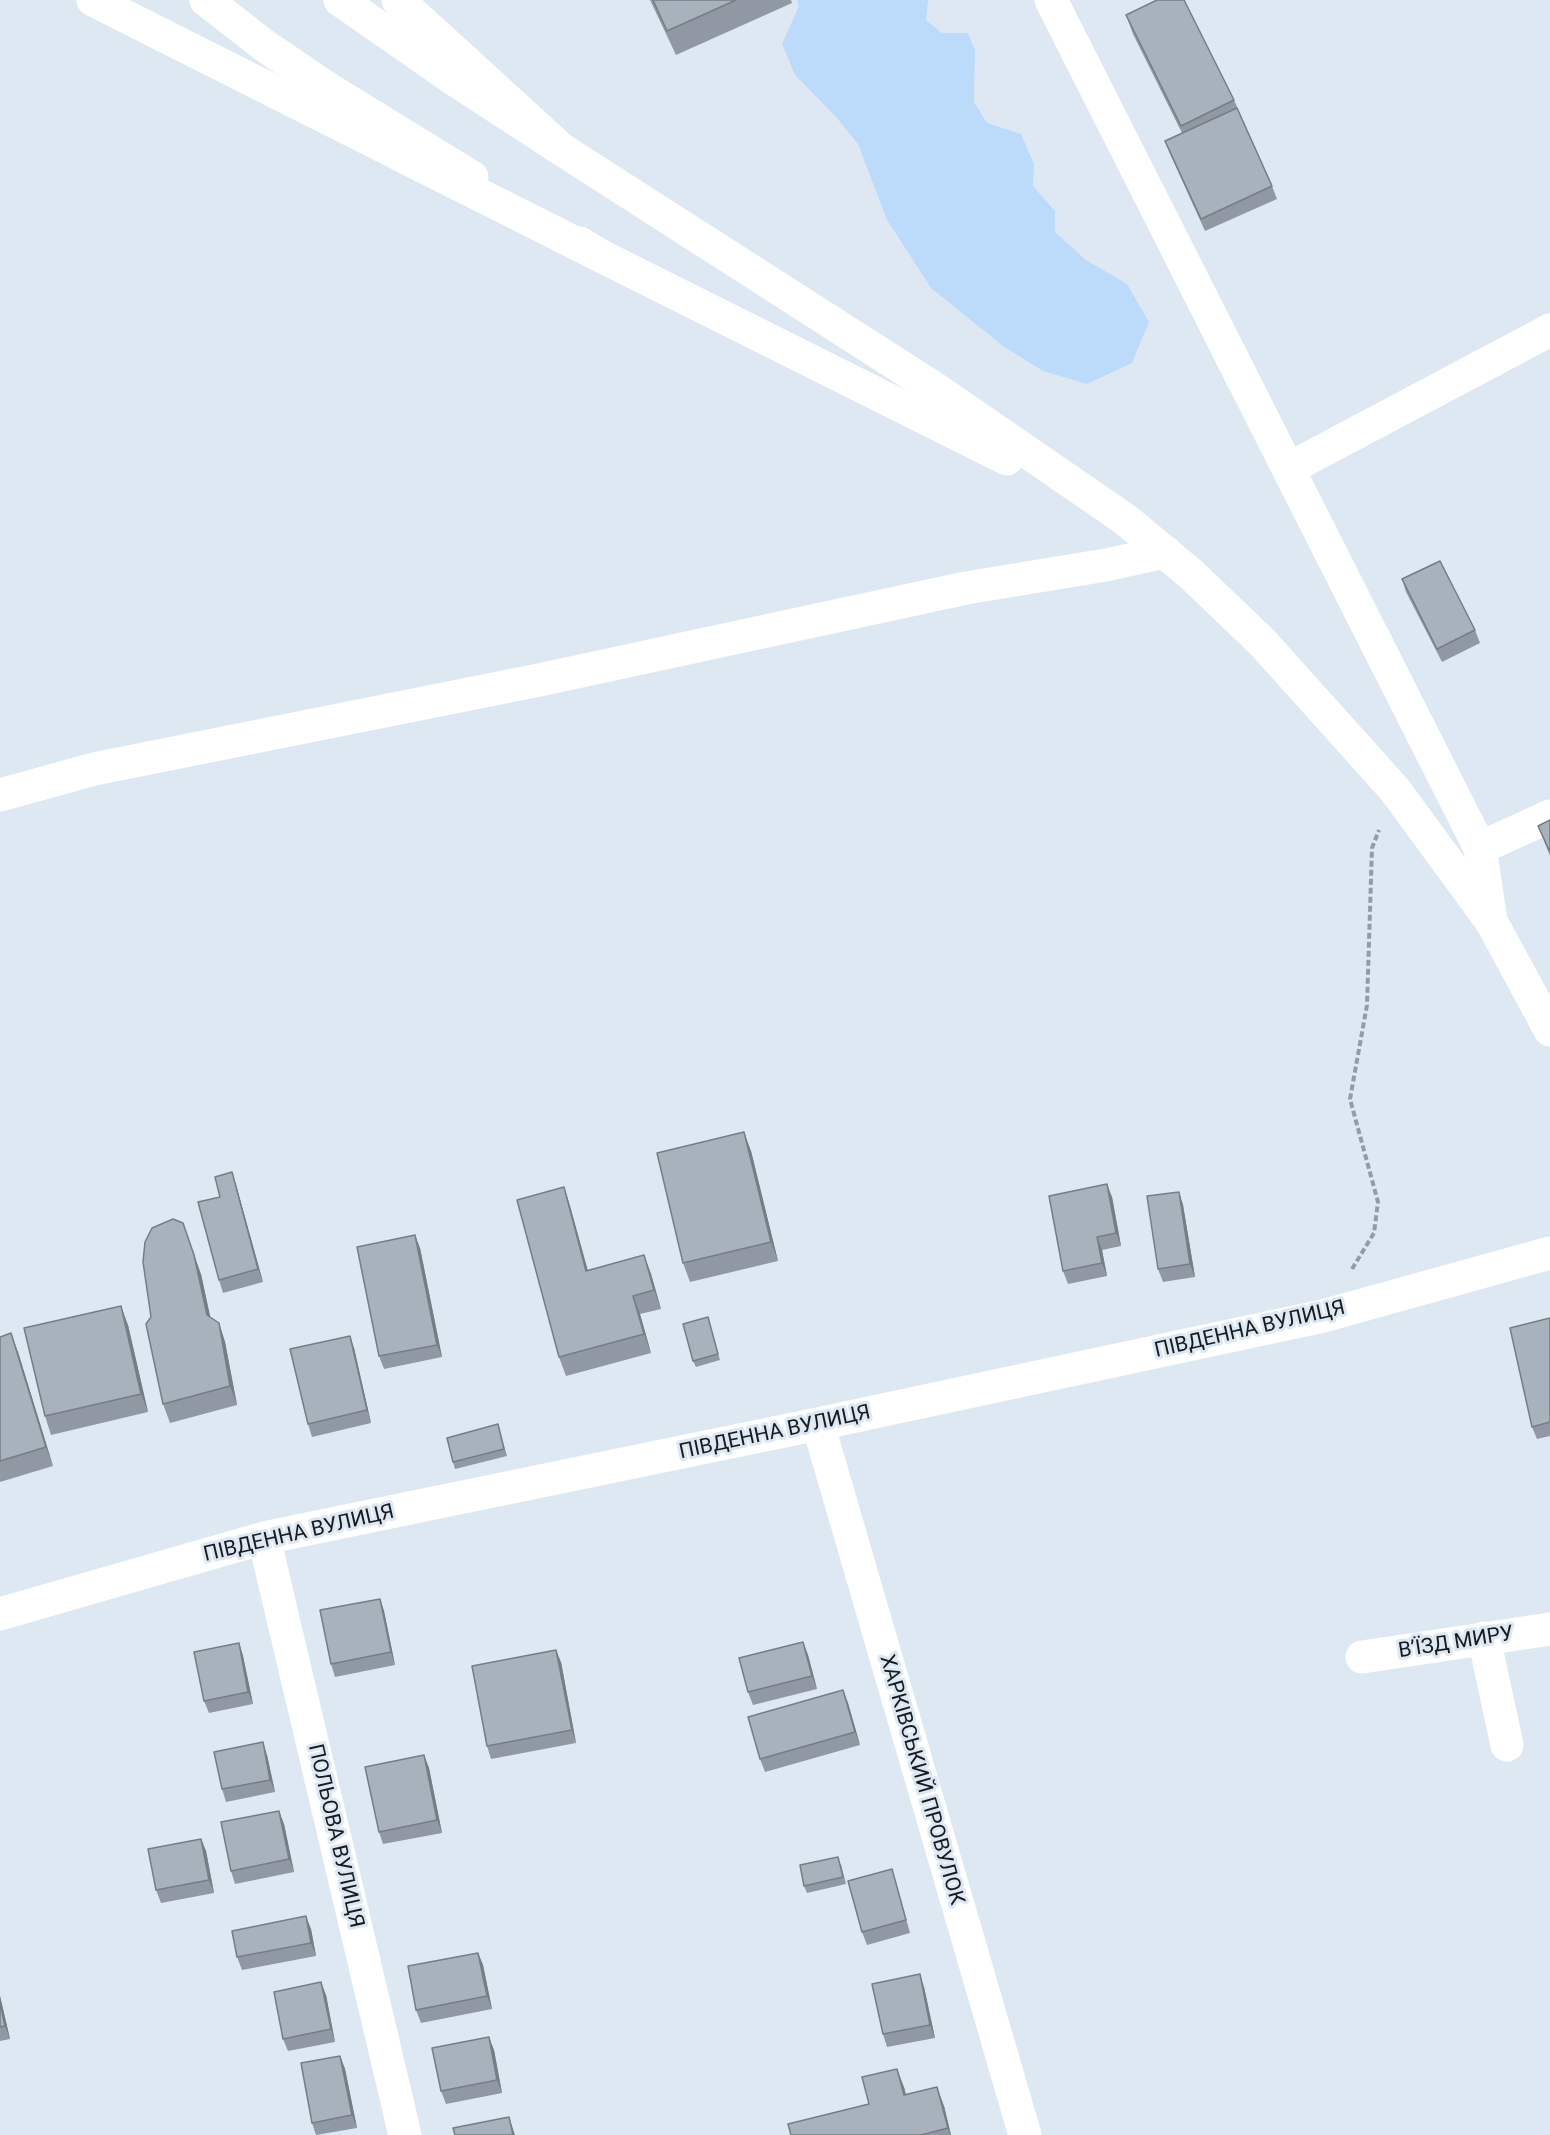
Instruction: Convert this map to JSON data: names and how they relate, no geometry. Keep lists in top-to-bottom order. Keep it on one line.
{"streets":{"main road":["ПІВДЕННА ВУЛИЦЯ","В’ЇЗД МИРУ","ХАРКІВСЬКИЙ ПРОВУЛОК","ПОЛЬОВА ВУЛИЦЯ"]},"crossings":[["ПІВДЕННА ВУЛИЦЯ","ХАРКІВСЬКИЙ ПРОВУЛОК"],["ПІВДЕННА ВУЛИЦЯ","ПОЛЬОВА ВУЛИЦЯ"]]}
